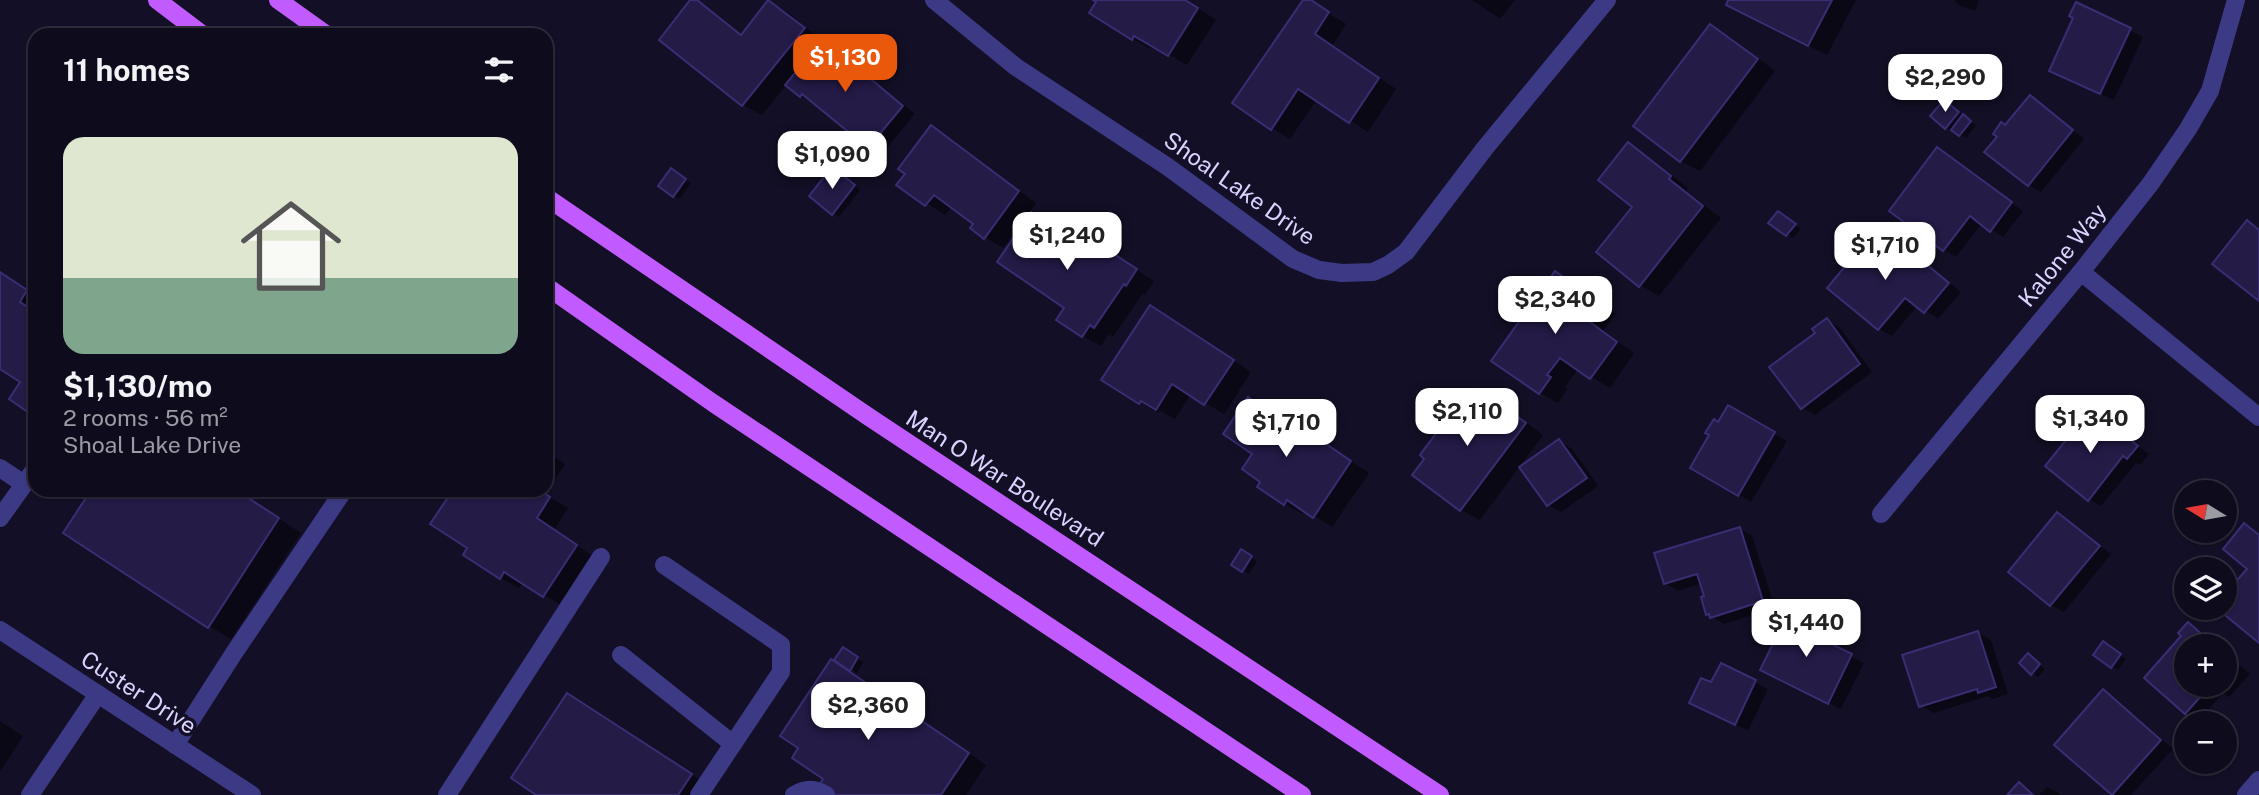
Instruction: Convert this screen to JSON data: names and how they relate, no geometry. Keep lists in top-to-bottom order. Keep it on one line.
{"streets":{"main road":["Man O War Boulevard"],"street":["Shoal Lake Drive","Kalone Way","Custer Drive"]},"north":"left","page":{"heading":"11 homes","price":["$1,130","$2,290","$1,090","$1,240","$1,710","$2,340","$2,110","$1,340","$1,710","$1,440","$2,360"],"list":[{"name":"$1,130/mo","note":"2 rooms · 56 m² · Shoal Lake Drive"}],"map_buttons":["+","−"]}}
